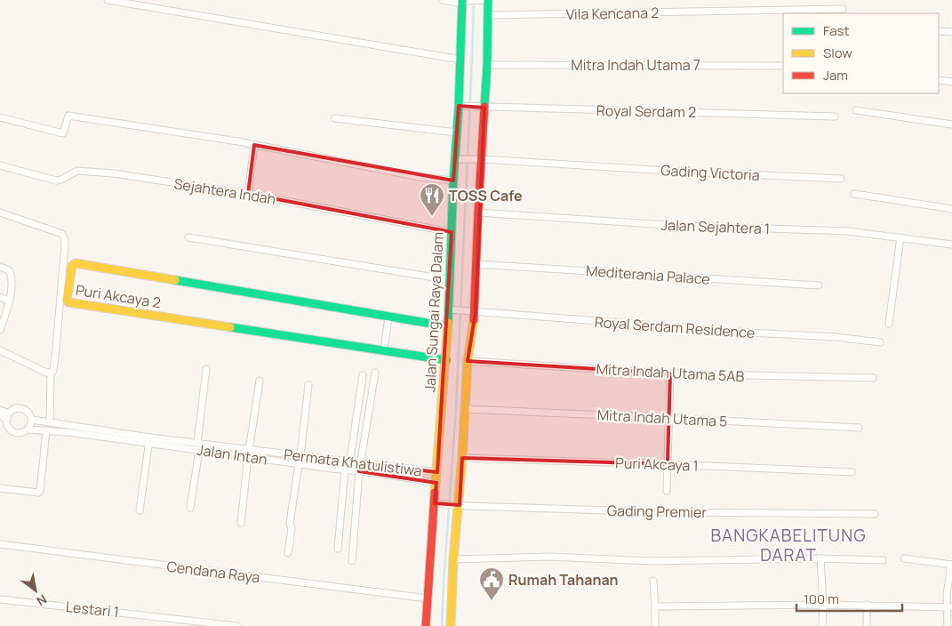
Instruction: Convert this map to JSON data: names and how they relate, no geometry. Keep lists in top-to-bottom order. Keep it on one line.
{"streets":{"street":["Vila Kencana 2","Mitra Indah Utama 7","Royal Serdam 2","Gading Victoria","Sejahtera Indah","Jalan Sejahtera 1","Mediterania Palace","Puri Akcaya 2","Jalan Sungai Raya Dalam","Royal Serdam Residence","Mitra Indah Utama 5AB","Mitra Indah Utama 5","Jalan Intan","Permata Khatulistiwa","Puri Akcaya 1","Gading Premier","Cendana Raya","Lestari 1"]},"crossings":[["Royal Serdam 2","Jalan Sungai Raya Dalam"],["Gading Victoria","Jalan Sungai Raya Dalam"],["Sejahtera Indah","Jalan Sungai Raya Dalam"],["Puri Akcaya 2","Jalan Sungai Raya Dalam"],["Jalan Sungai Raya Dalam","Royal Serdam Residence"],["Jalan Sungai Raya Dalam","Jalan Intan"],["Jalan Sungai Raya Dalam","Permata Khatulistiwa"],["Jalan Sungai Raya Dalam","Gading Premier"],["Jalan Sungai Raya Dalam","Cendana Raya"],["Jalan Intan","Permata Khatulistiwa"]],"districts":["BANGKABELITUNG DARAT"],"places":{"restaurant":["TOSS Cafe"],"public building":["Rumah Tahanan"]},"legend":["Fast","Slow","Jam"],"scale_bar":"100 m","north":"bottom right"}
